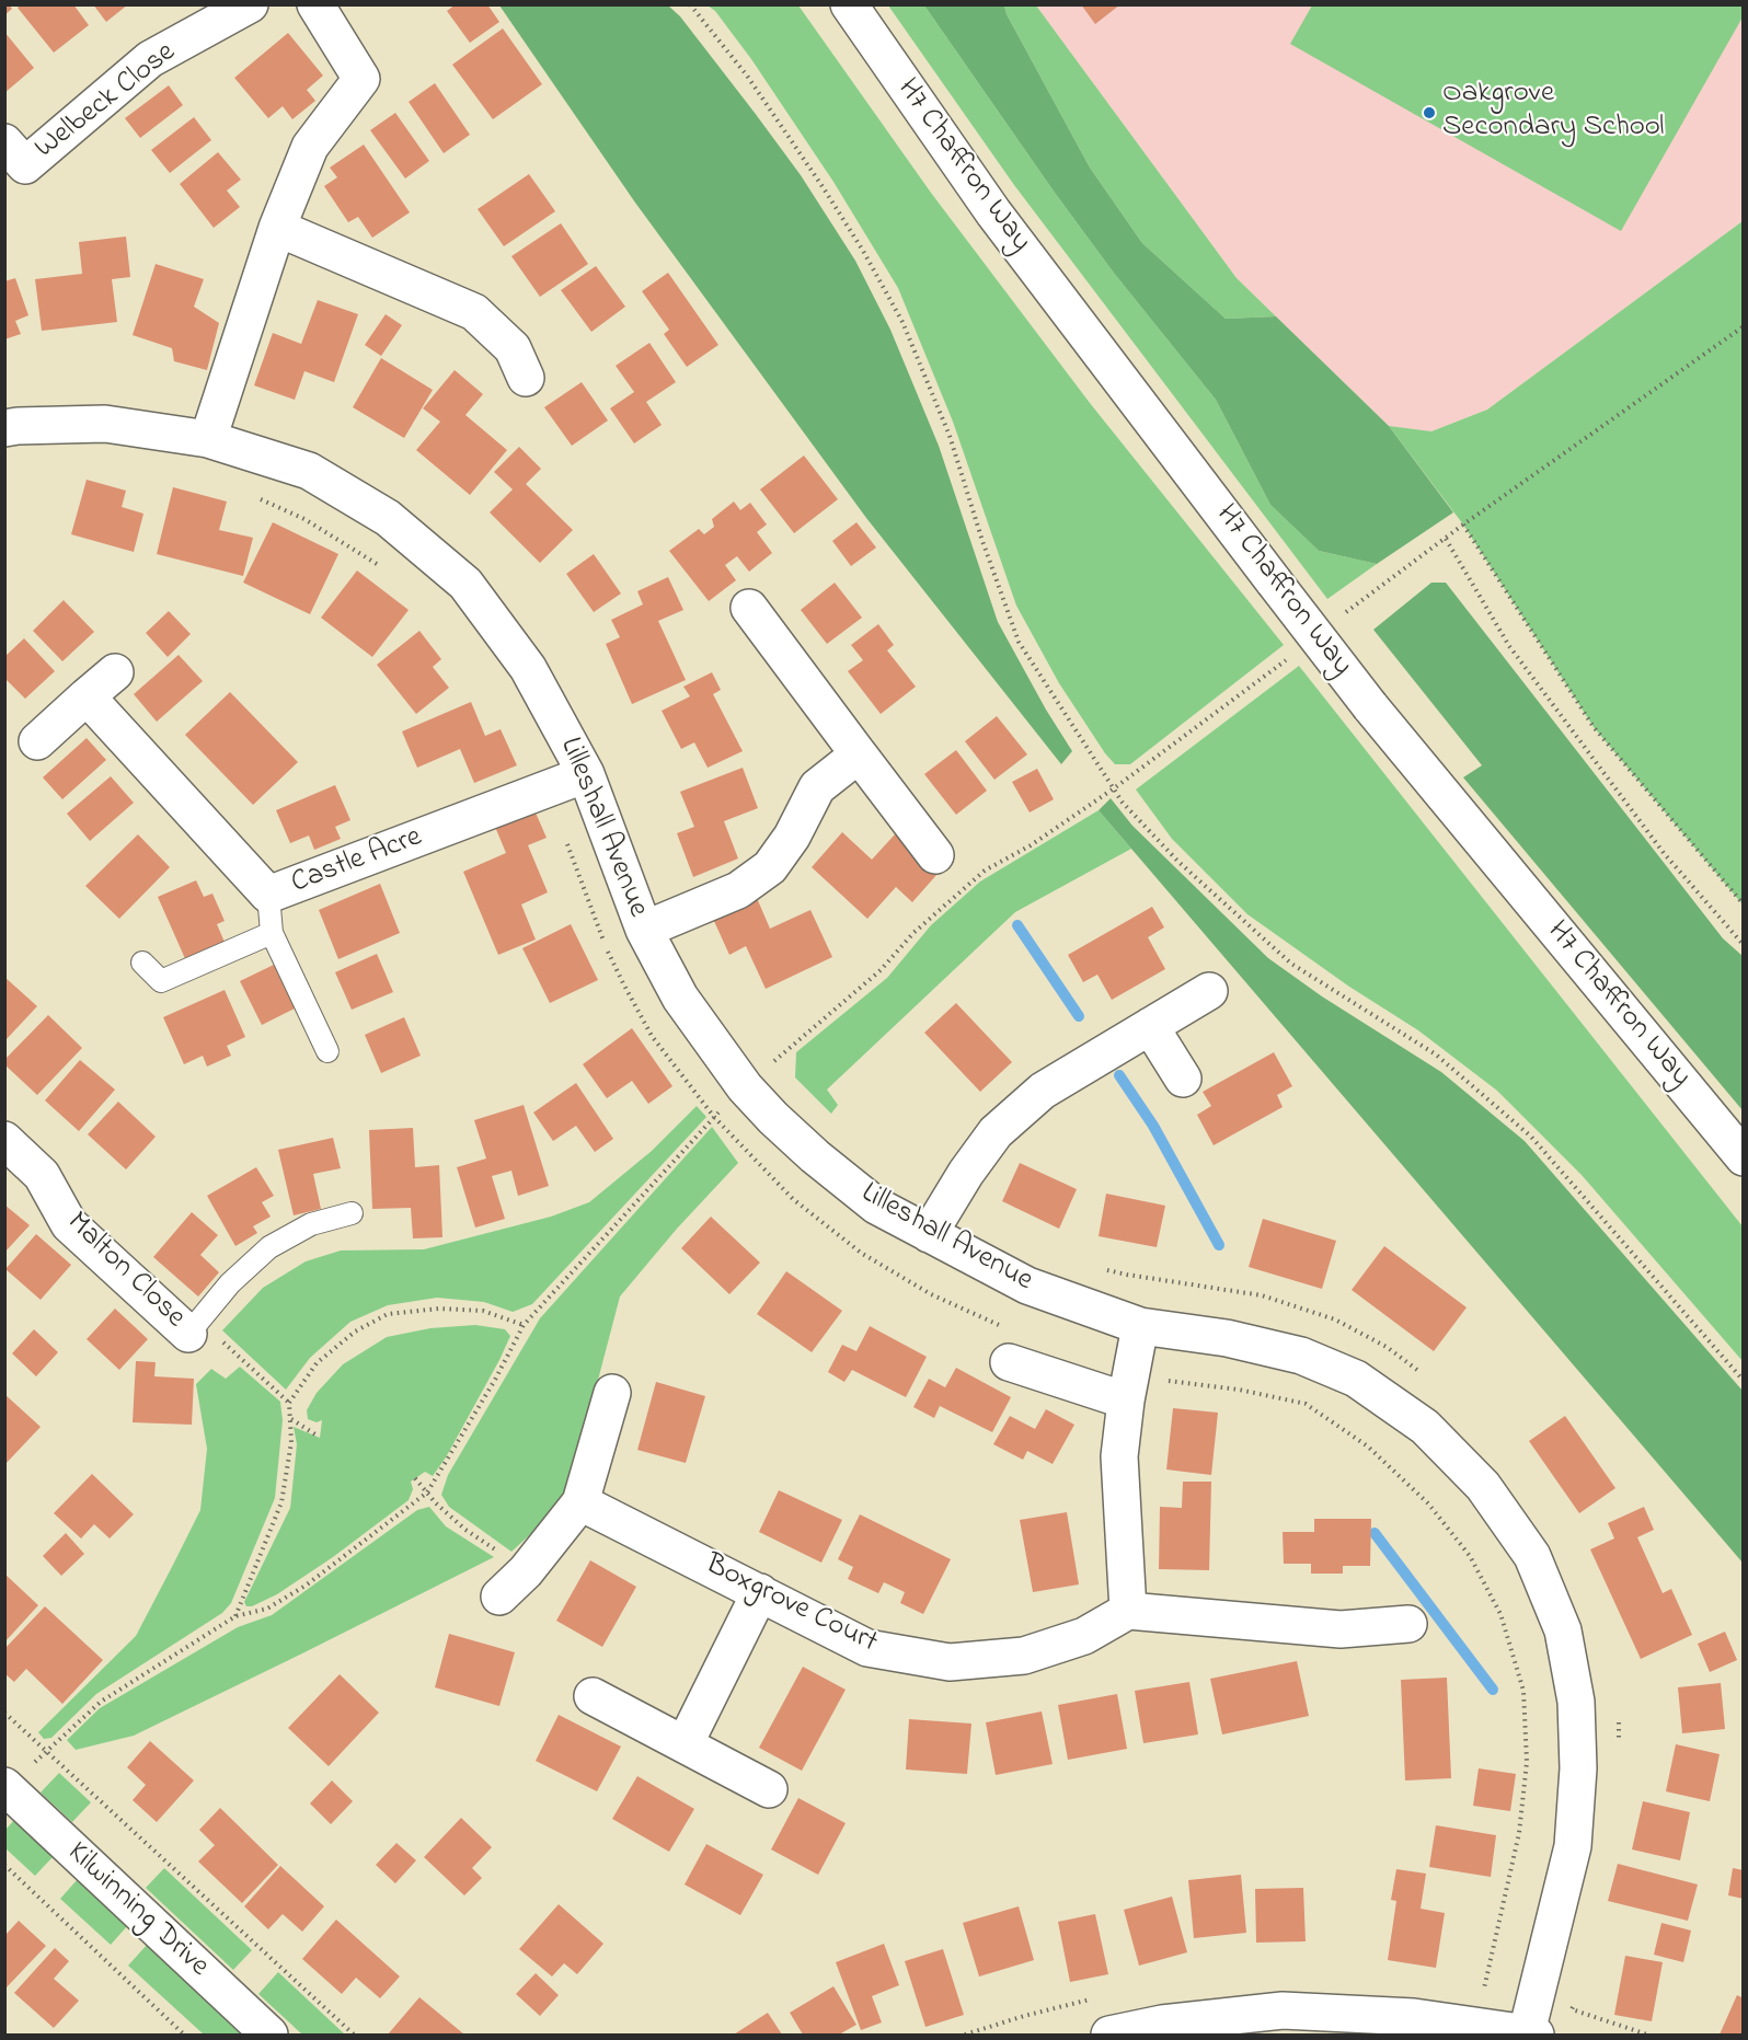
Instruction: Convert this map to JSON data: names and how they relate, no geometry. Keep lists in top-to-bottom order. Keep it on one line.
{"streets":{"street":["Welbeck Close","H7 Chaffron Way","Lilleshall Avenue","Castle Acre","Malton Close","Boxgrove Court","Kilwinning Drive"]},"crossings":[["Lilleshall Avenue","Castle Acre"]],"places":["Oakgrove Secondary School"]}
